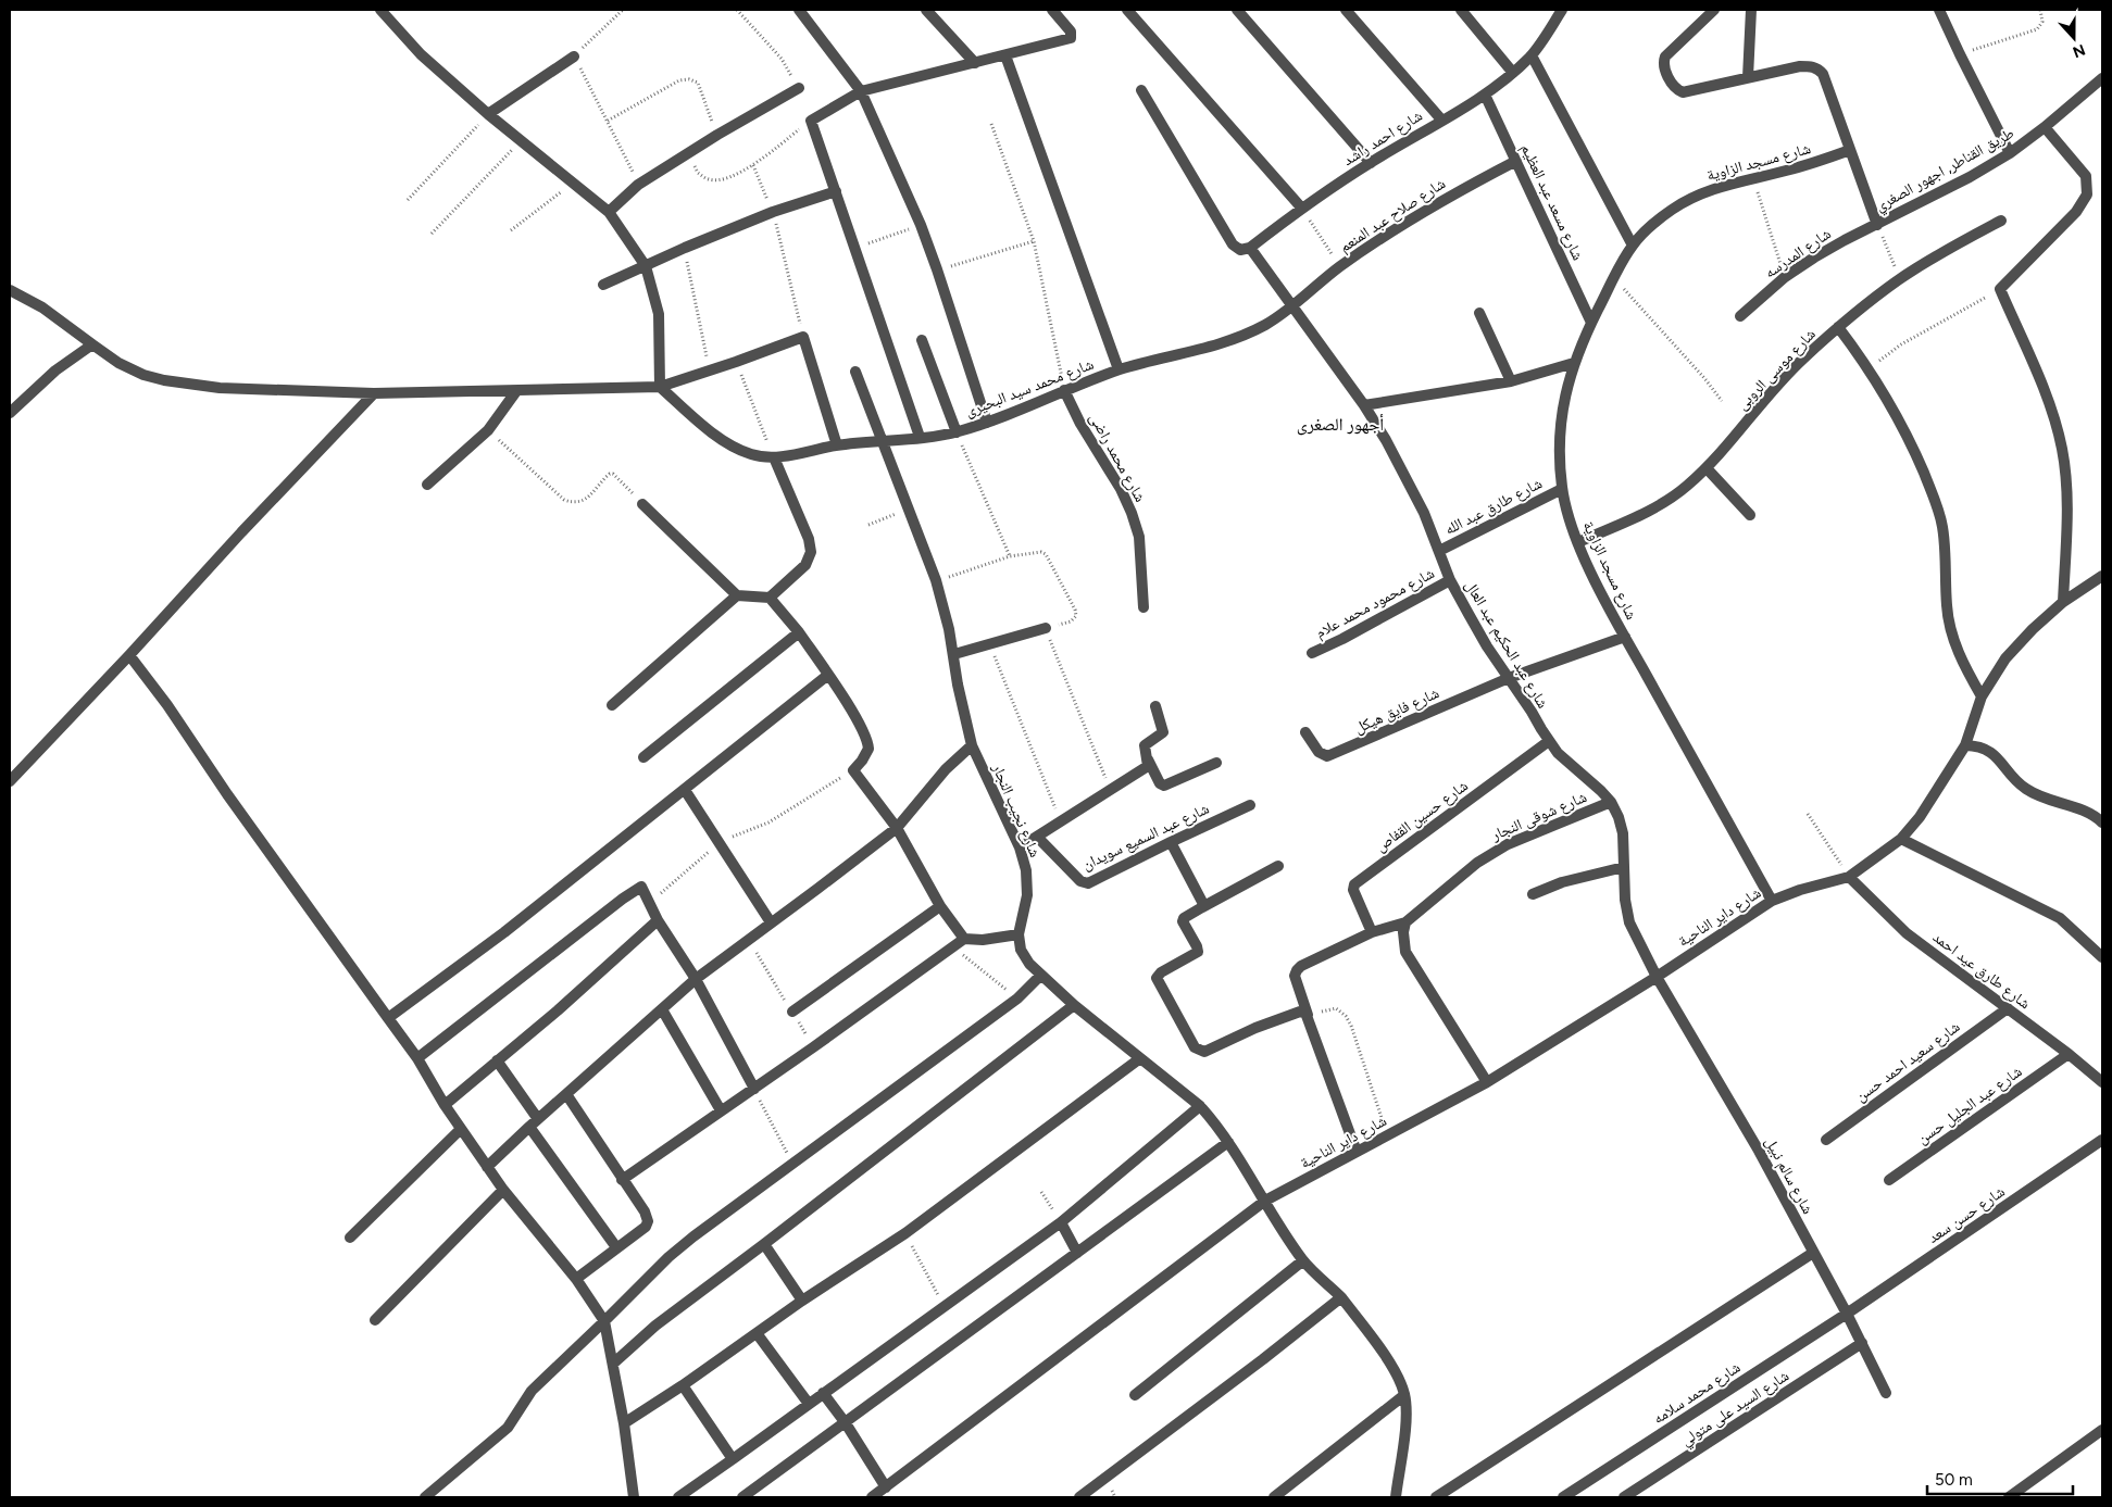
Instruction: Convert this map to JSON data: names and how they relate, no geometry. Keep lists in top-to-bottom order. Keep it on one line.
{"streets":{"street":["شارع احمد راشد","شارع مسجد الزاوية","طريق القناطر, اجهور الصغري","شارع مسعد عبد العظيم","شارع صلاح عبد المنعم","شارع المدرسه","شارع موسى الروبى","شارع محمد سيد البحيرى","شارع محمد راضى","شارع طارق عبد الله","شارع محمود محمد علام","شارع عبد الحكيم عبد العال","شارع فايق هيكل","شارع نجيب النجار","شارع حسين القفاص","شارع شوقى النجار","شارع عبد السميع سويدان","شارع داير الناحية","شارع طارق عيد احمد","شارع سعيد احمد حسن","شارع عبد الجليل حسن","شارع سالم نبيل","شارع حسن سعد","شارع محمد سلامه","شارع السيد على متولي"]},"crossings":[["شارع احمد راشد","شارع مسعد عبد العظيم"],["شارع احمد راشد","شارع عبد الحكيم عبد العال"],["شارع مسجد الزاوية","شارع مسعد عبد العظيم"],["شارع مسجد الزاوية","شارع موسى الروبى"],["شارع مسجد الزاوية","شارع طارق عبد الله"],["شارع مسجد الزاوية","شارع داير الناحية"],["طريق القناطر, اجهور الصغري","شارع المدرسه"],["شارع مسعد عبد العظيم","شارع صلاح عبد المنعم"],["شارع صلاح عبد المنعم","شارع محمد سيد البحيرى"],["شارع صلاح عبد المنعم","شارع عبد الحكيم عبد العال"],["شارع محمد سيد البحيرى","شارع محمد راضى"],["شارع محمد سيد البحيرى","شارع عبد الحكيم عبد العال"],["شارع محمد سيد البحيرى","شارع نجيب النجار"],["شارع طارق عبد الله","شارع عبد الحكيم عبد العال"],["شارع محمود محمد علام","شارع عبد الحكيم عبد العال"],["شارع عبد الحكيم عبد العال","شارع فايق هيكل"],["شارع عبد الحكيم عبد العال","شارع حسين القفاص"],["شارع عبد الحكيم عبد العال","شارع شوقى النجار"],["شارع عبد الحكيم عبد العال","شارع داير الناحية"],["شارع عبد الحكيم عبد العال","شارع سالم نبيل"],["شارع داير الناحية","شارع طارق عيد احمد"],["شارع داير الناحية","شارع سالم نبيل"],["شارع طارق عيد احمد","شارع سعيد احمد حسن"],["شارع طارق عيد احمد","شارع عبد الجليل حسن"],["شارع سالم نبيل","شارع حسن سعد"],["شارع سالم نبيل","شارع محمد سلامه"],["شارع سالم نبيل","شارع السيد على متولي"],["شارع حسن سعد","شارع محمد سلامه"]],"districts":["أجهور الصغرى"],"scale_bar":"50 m","north":"bottom"}
